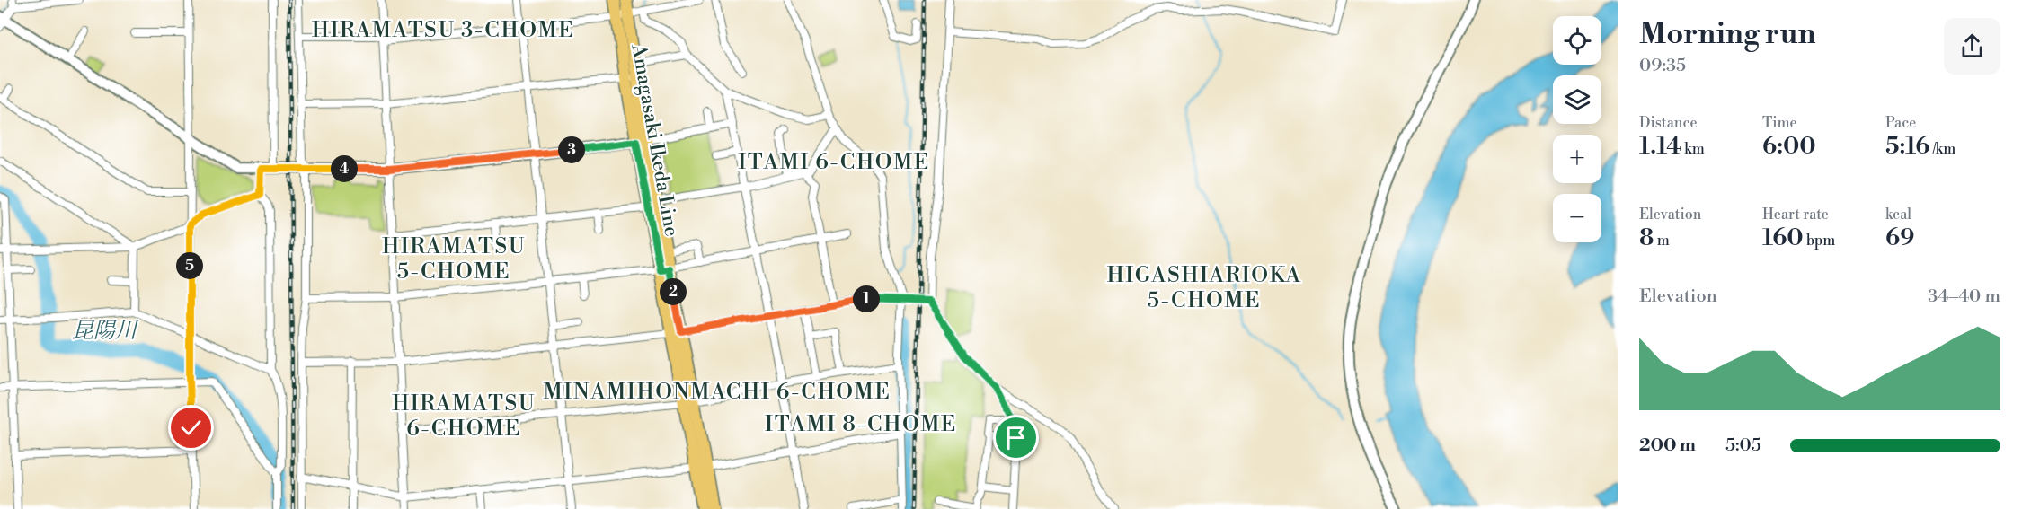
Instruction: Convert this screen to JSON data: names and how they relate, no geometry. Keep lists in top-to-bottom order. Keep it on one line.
{"streets":{"main road":["Amagasaki Ikeda Line"]},"districts":["HIRAMATSU 3-CHOME","ITAMI 6-CHOME","HIRAMATSU 5-CHOME","HIGASHIARIOKA 5-CHOME","MINAMIHONMACHI 6-CHOME","HIRAMATSU 6-CHOME","ITAMI 8-CHOME"],"water":["昆陽川"],"page":{"heading":["Morning run","09:35"],"map_buttons":["+","−"],"stats":[["Distance","1.14 km"],["Time","6:00"],["Pace","5:16 /km"],["Elevation","8 m"],["Heart rate","160 bpm"],["kcal","69"]],"pins":["3","4","5","2","1"],"chart":["Elevation","34–40 m"],"list":[{"name":"200 m","note":"5:05"}]}}
